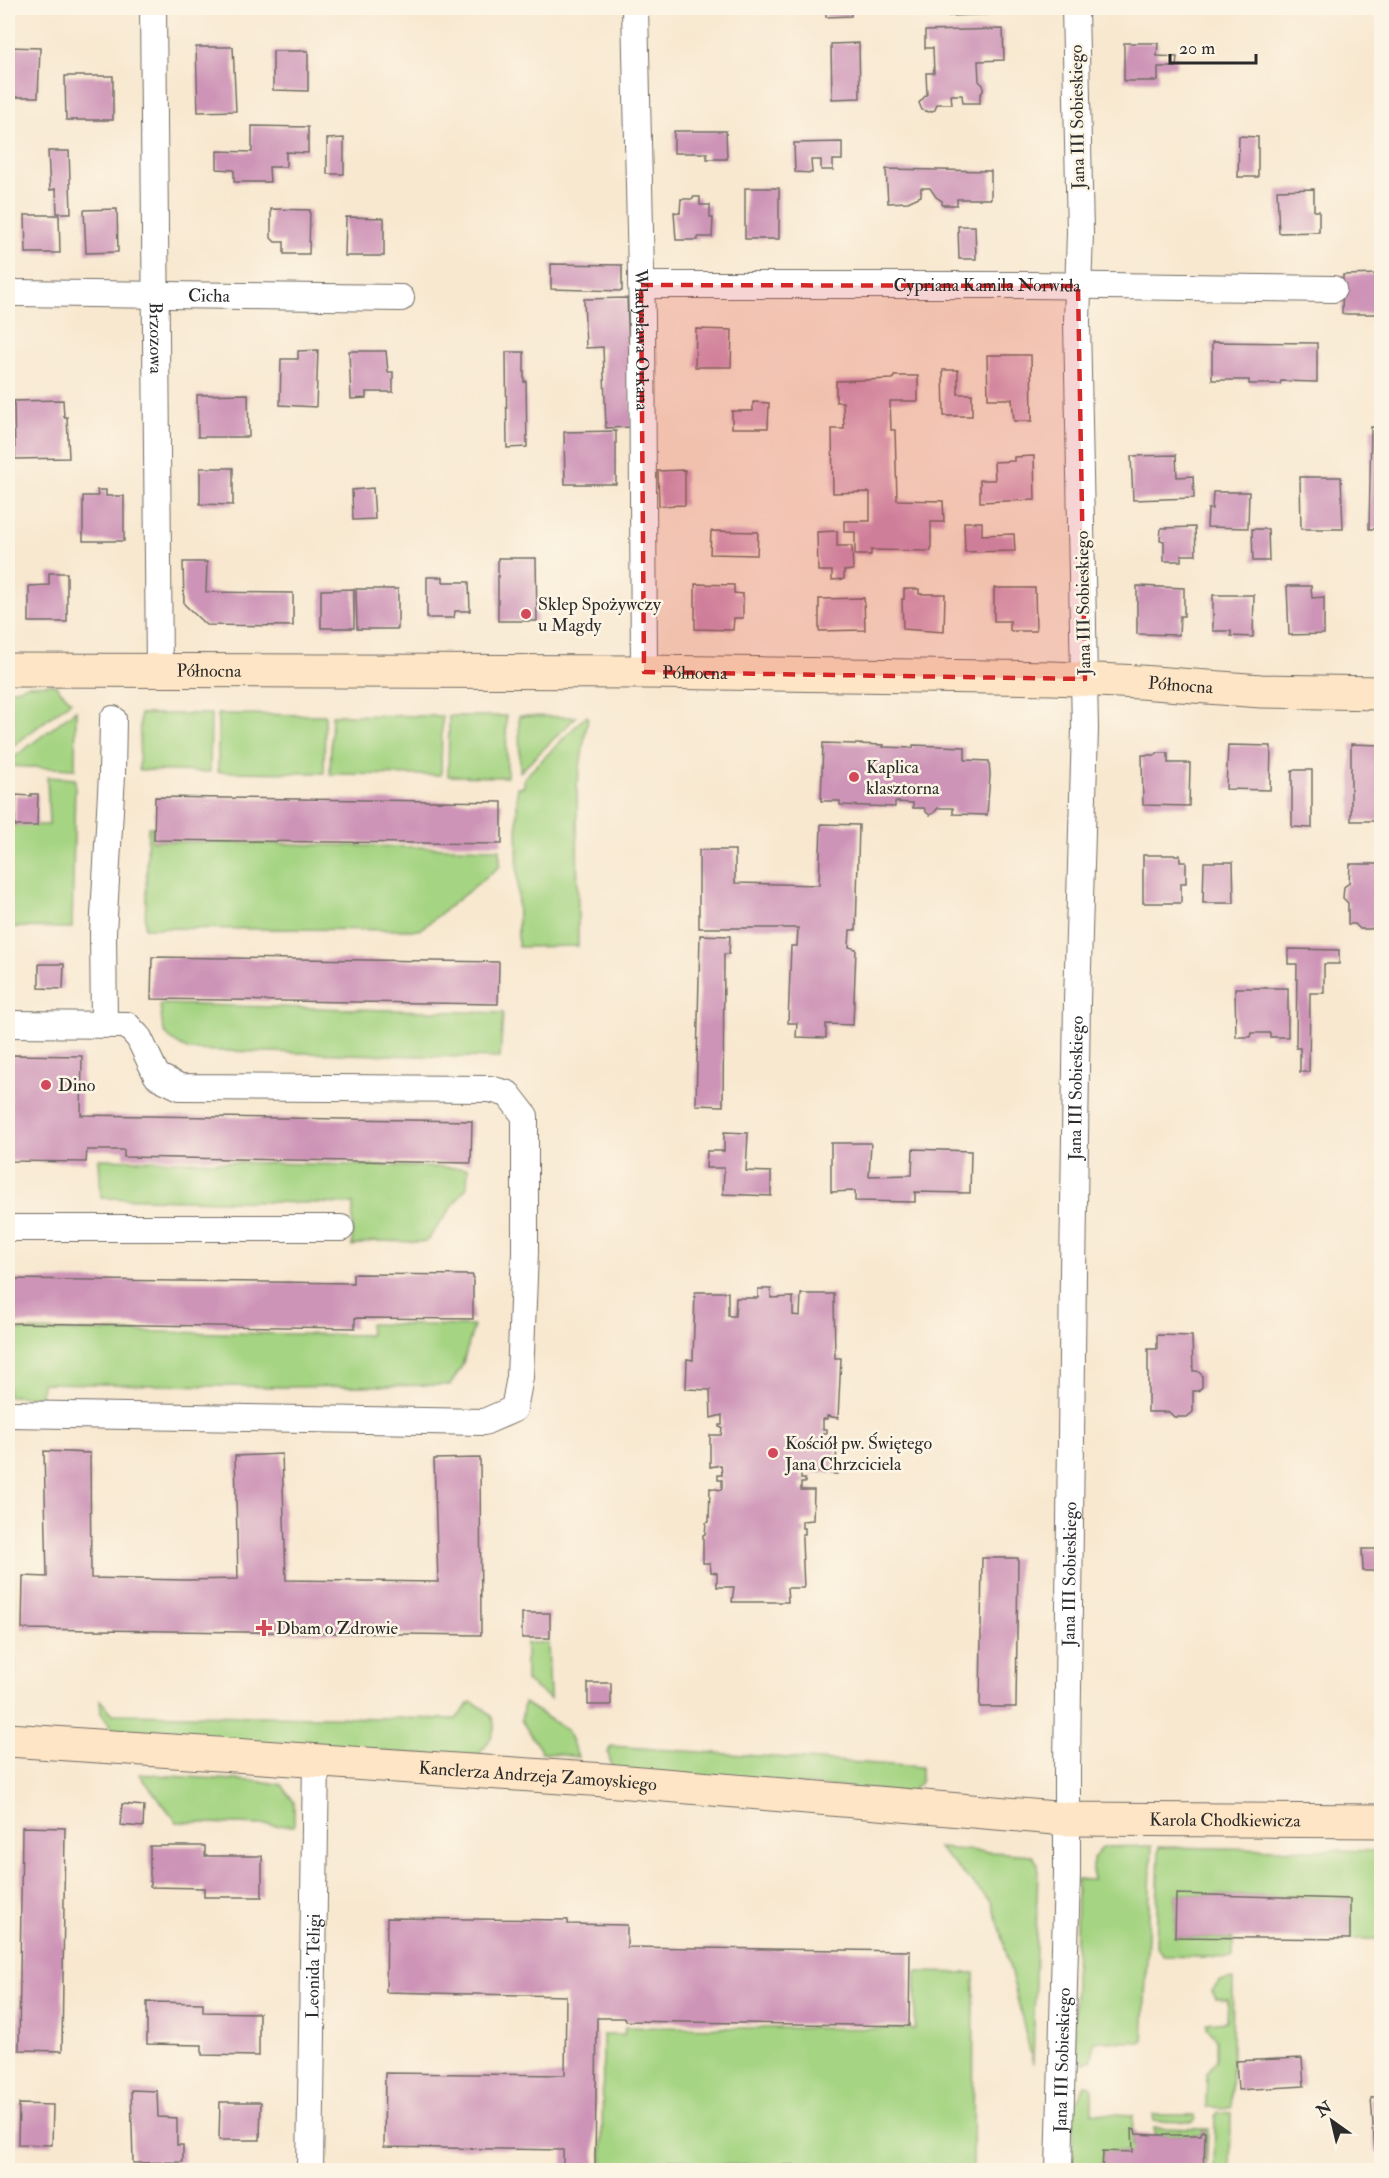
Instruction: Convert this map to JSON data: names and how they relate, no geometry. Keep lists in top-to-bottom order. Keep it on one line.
{"streets":{"street":["Jana III Sobieskiego","Cypriana Kamila Norwida","Cicha","Brzozowa","Władysława Orkana","Północna","Kanclerza Andrzeja Zamoyskiego","Karola Chodkiewicza","Leonida Teligi"]},"crossings":[["Jana III Sobieskiego","Cypriana Kamila Norwida"],["Jana III Sobieskiego","Północna"],["Jana III Sobieskiego","Kanclerza Andrzeja Zamoyskiego"],["Jana III Sobieskiego","Karola Chodkiewicza"],["Cypriana Kamila Norwida","Władysława Orkana"],["Cicha","Brzozowa"],["Brzozowa","Północna"],["Władysława Orkana","Północna"],["Kanclerza Andrzeja Zamoyskiego","Karola Chodkiewicza"],["Kanclerza Andrzeja Zamoyskiego","Leonida Teligi"]],"places":{"other":["Sklep Spożywczy u Magdy","Kaplica klasztorna","Dino","Kościół pw. Świętego Jana Chrzciciela"],"health":["Dbam o Zdrowie"]},"scale_bar":"20 m","north":"top left"}
